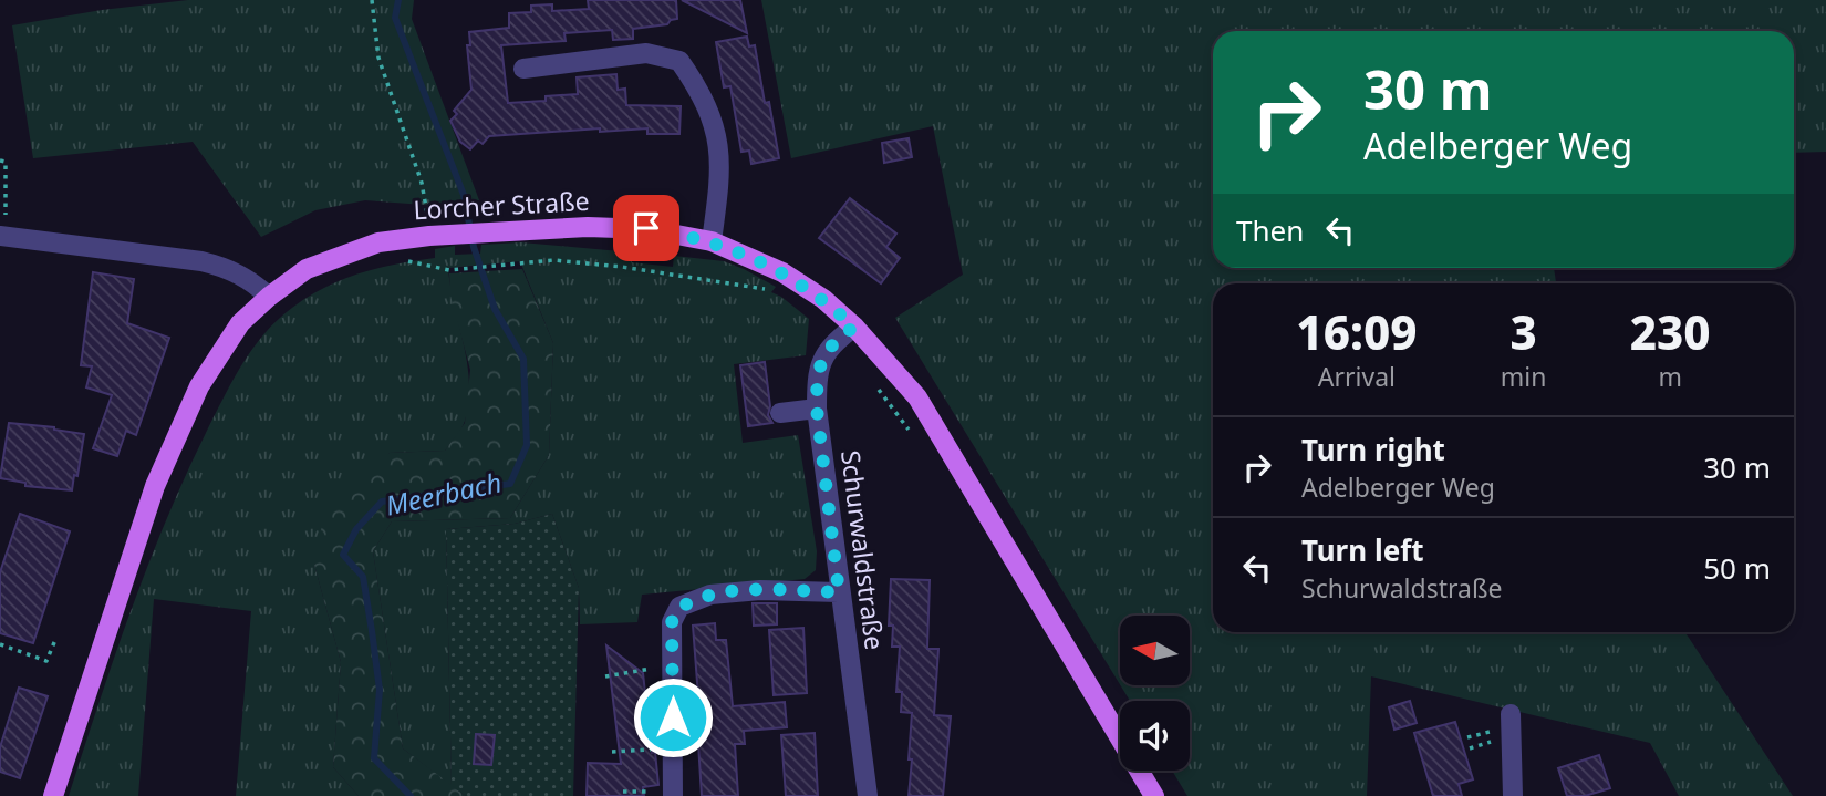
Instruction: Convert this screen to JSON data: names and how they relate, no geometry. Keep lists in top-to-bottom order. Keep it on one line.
{"streets":{"main road":["Lorcher Straße"],"street":["Schurwaldstraße"]},"crossings":[["Lorcher Straße","Schurwaldstraße"]],"water":["Meerbach"],"north":"left","page":{"turn":["30 m","Adelberger Weg"],"then":"Then","eta":["16:09","Arrival","3","min","230","m"],"list":[{"name":"Turn right","note":"Adelberger Weg","value":"30 m"},{"name":"Turn left","note":"Schurwaldstraße","value":"50 m"}]}}
